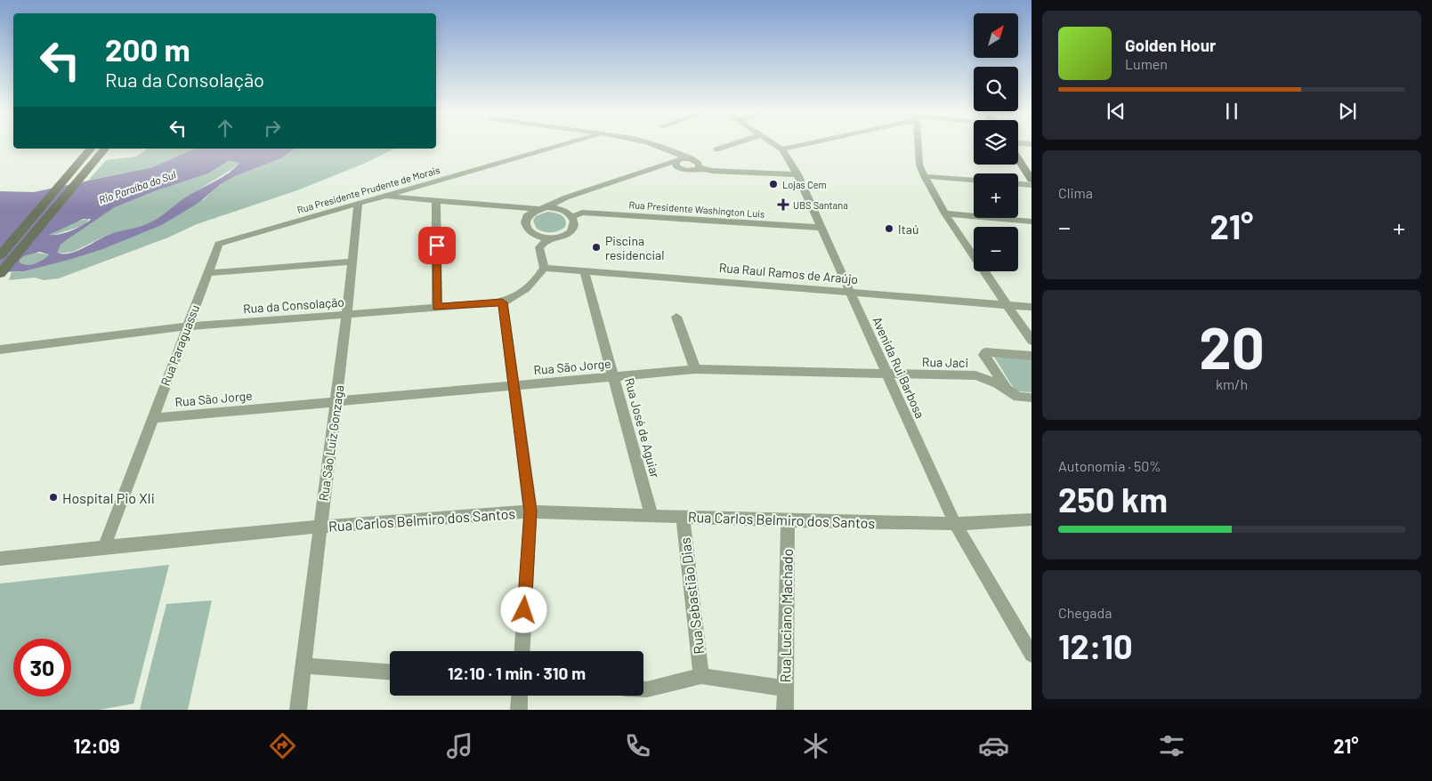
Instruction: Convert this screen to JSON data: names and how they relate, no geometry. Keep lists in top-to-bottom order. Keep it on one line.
{"streets":{"street":["Rua Presidente Prudente de Morais","Rua Presidente Washington Luis","Rua Raul Ramos de Araújo","Rua da Consolação","Rua Paraguassu","Rua Jaci","Rua São Jorge","Avenida Rui Barbosa","Rua José de Aguiar","Rua São Luiz Gonzaga","Rua Carlos Belmiro dos Santos","Rua Sebastião Dias","Rua Luciano Machado"]},"crossings":[["Rua Presidente Prudente de Morais","Rua Paraguassu"],["Rua Presidente Prudente de Morais","Rua São Luiz Gonzaga"],["Rua Presidente Washington Luis","Avenida Rui Barbosa"],["Rua Raul Ramos de Araújo","Rua da Consolação"],["Rua Raul Ramos de Araújo","Avenida Rui Barbosa"],["Rua Raul Ramos de Araújo","Rua José de Aguiar"],["Rua da Consolação","Rua Paraguassu"],["Rua da Consolação","Rua São Luiz Gonzaga"],["Rua Paraguassu","Rua São Jorge"],["Rua Paraguassu","Rua Carlos Belmiro dos Santos"],["Rua Jaci","Rua São Jorge"],["Rua Jaci","Avenida Rui Barbosa"],["Rua São Jorge","Avenida Rui Barbosa"],["Rua São Jorge","Rua José de Aguiar"],["Rua São Jorge","Rua São Luiz Gonzaga"],["Avenida Rui Barbosa","Rua Carlos Belmiro dos Santos"],["Rua José de Aguiar","Rua Carlos Belmiro dos Santos"],["Rua São Luiz Gonzaga","Rua Carlos Belmiro dos Santos"],["Rua Carlos Belmiro dos Santos","Rua Sebastião Dias"],["Rua Carlos Belmiro dos Santos","Rua Luciano Machado"]],"water":["Rio Paraíba do Sul"],"places":{"other":["Lojas Cem","Itaú","Piscina residencial","Hospital Pio XIi"],"health":["UBS Santana"]},"north":"top right","page":{"map_buttons":["+","−"],"turn":["200 m","Rua da Consolação"],"song":["Golden Hour","Lumen"],"tile":["Clima",["20","km/h"],["Autonomia · 50%","250 km"],["Chegada","12:10"]],"heat":["−","21°","+"],"limit":"30","trip":"12:10 · 1 min · 310 m","tabs":["12:09","21°"]}}
